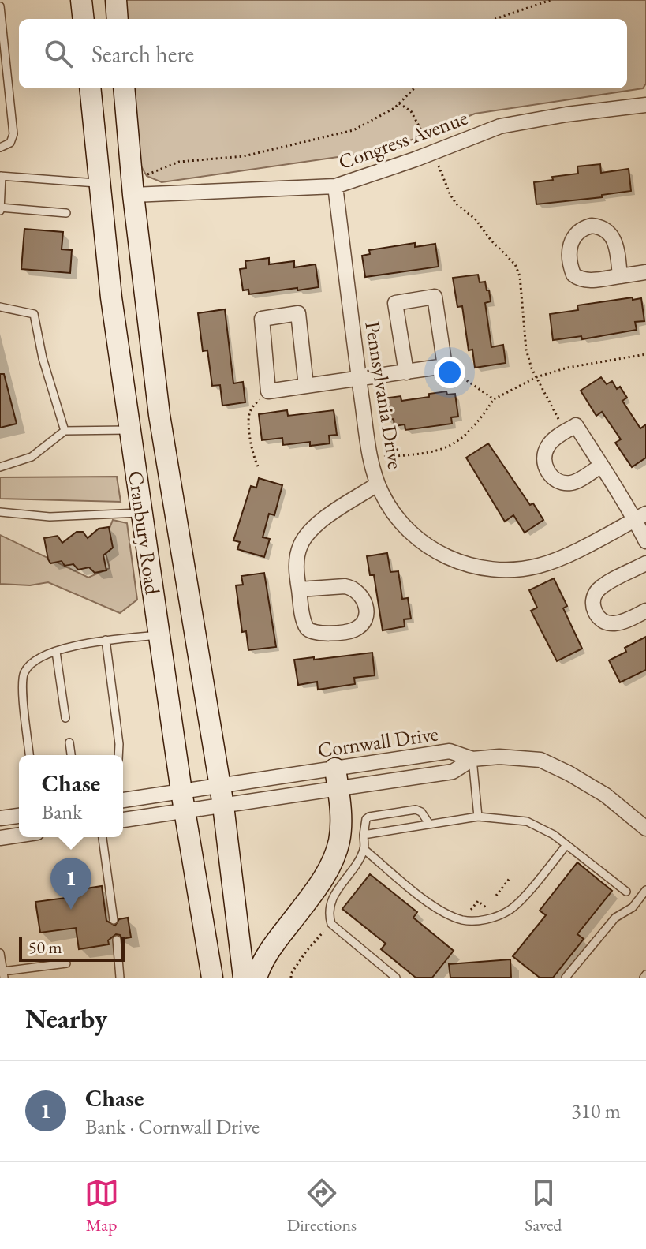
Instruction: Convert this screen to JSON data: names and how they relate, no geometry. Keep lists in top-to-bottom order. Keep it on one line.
{"streets":{"main road":["Cranbury Road"],"street":["Congress Avenue","Pennsylvania Drive","Cornwall Drive"]},"crossings":[["Congress Avenue","Pennsylvania Drive"],["Congress Avenue","Cranbury Road"],["Cranbury Road","Cornwall Drive"]],"scale_bar":"50 m","page":{"search":"Search here","popup":["Chase","Bank"],"pins":"1","scale":"50 m","heading":"Nearby","list":[{"mark":"1","name":"Chase","note":"Bank · Cornwall Drive","value":"310 m"}],"nav":["Map","Directions","Saved"]}}
